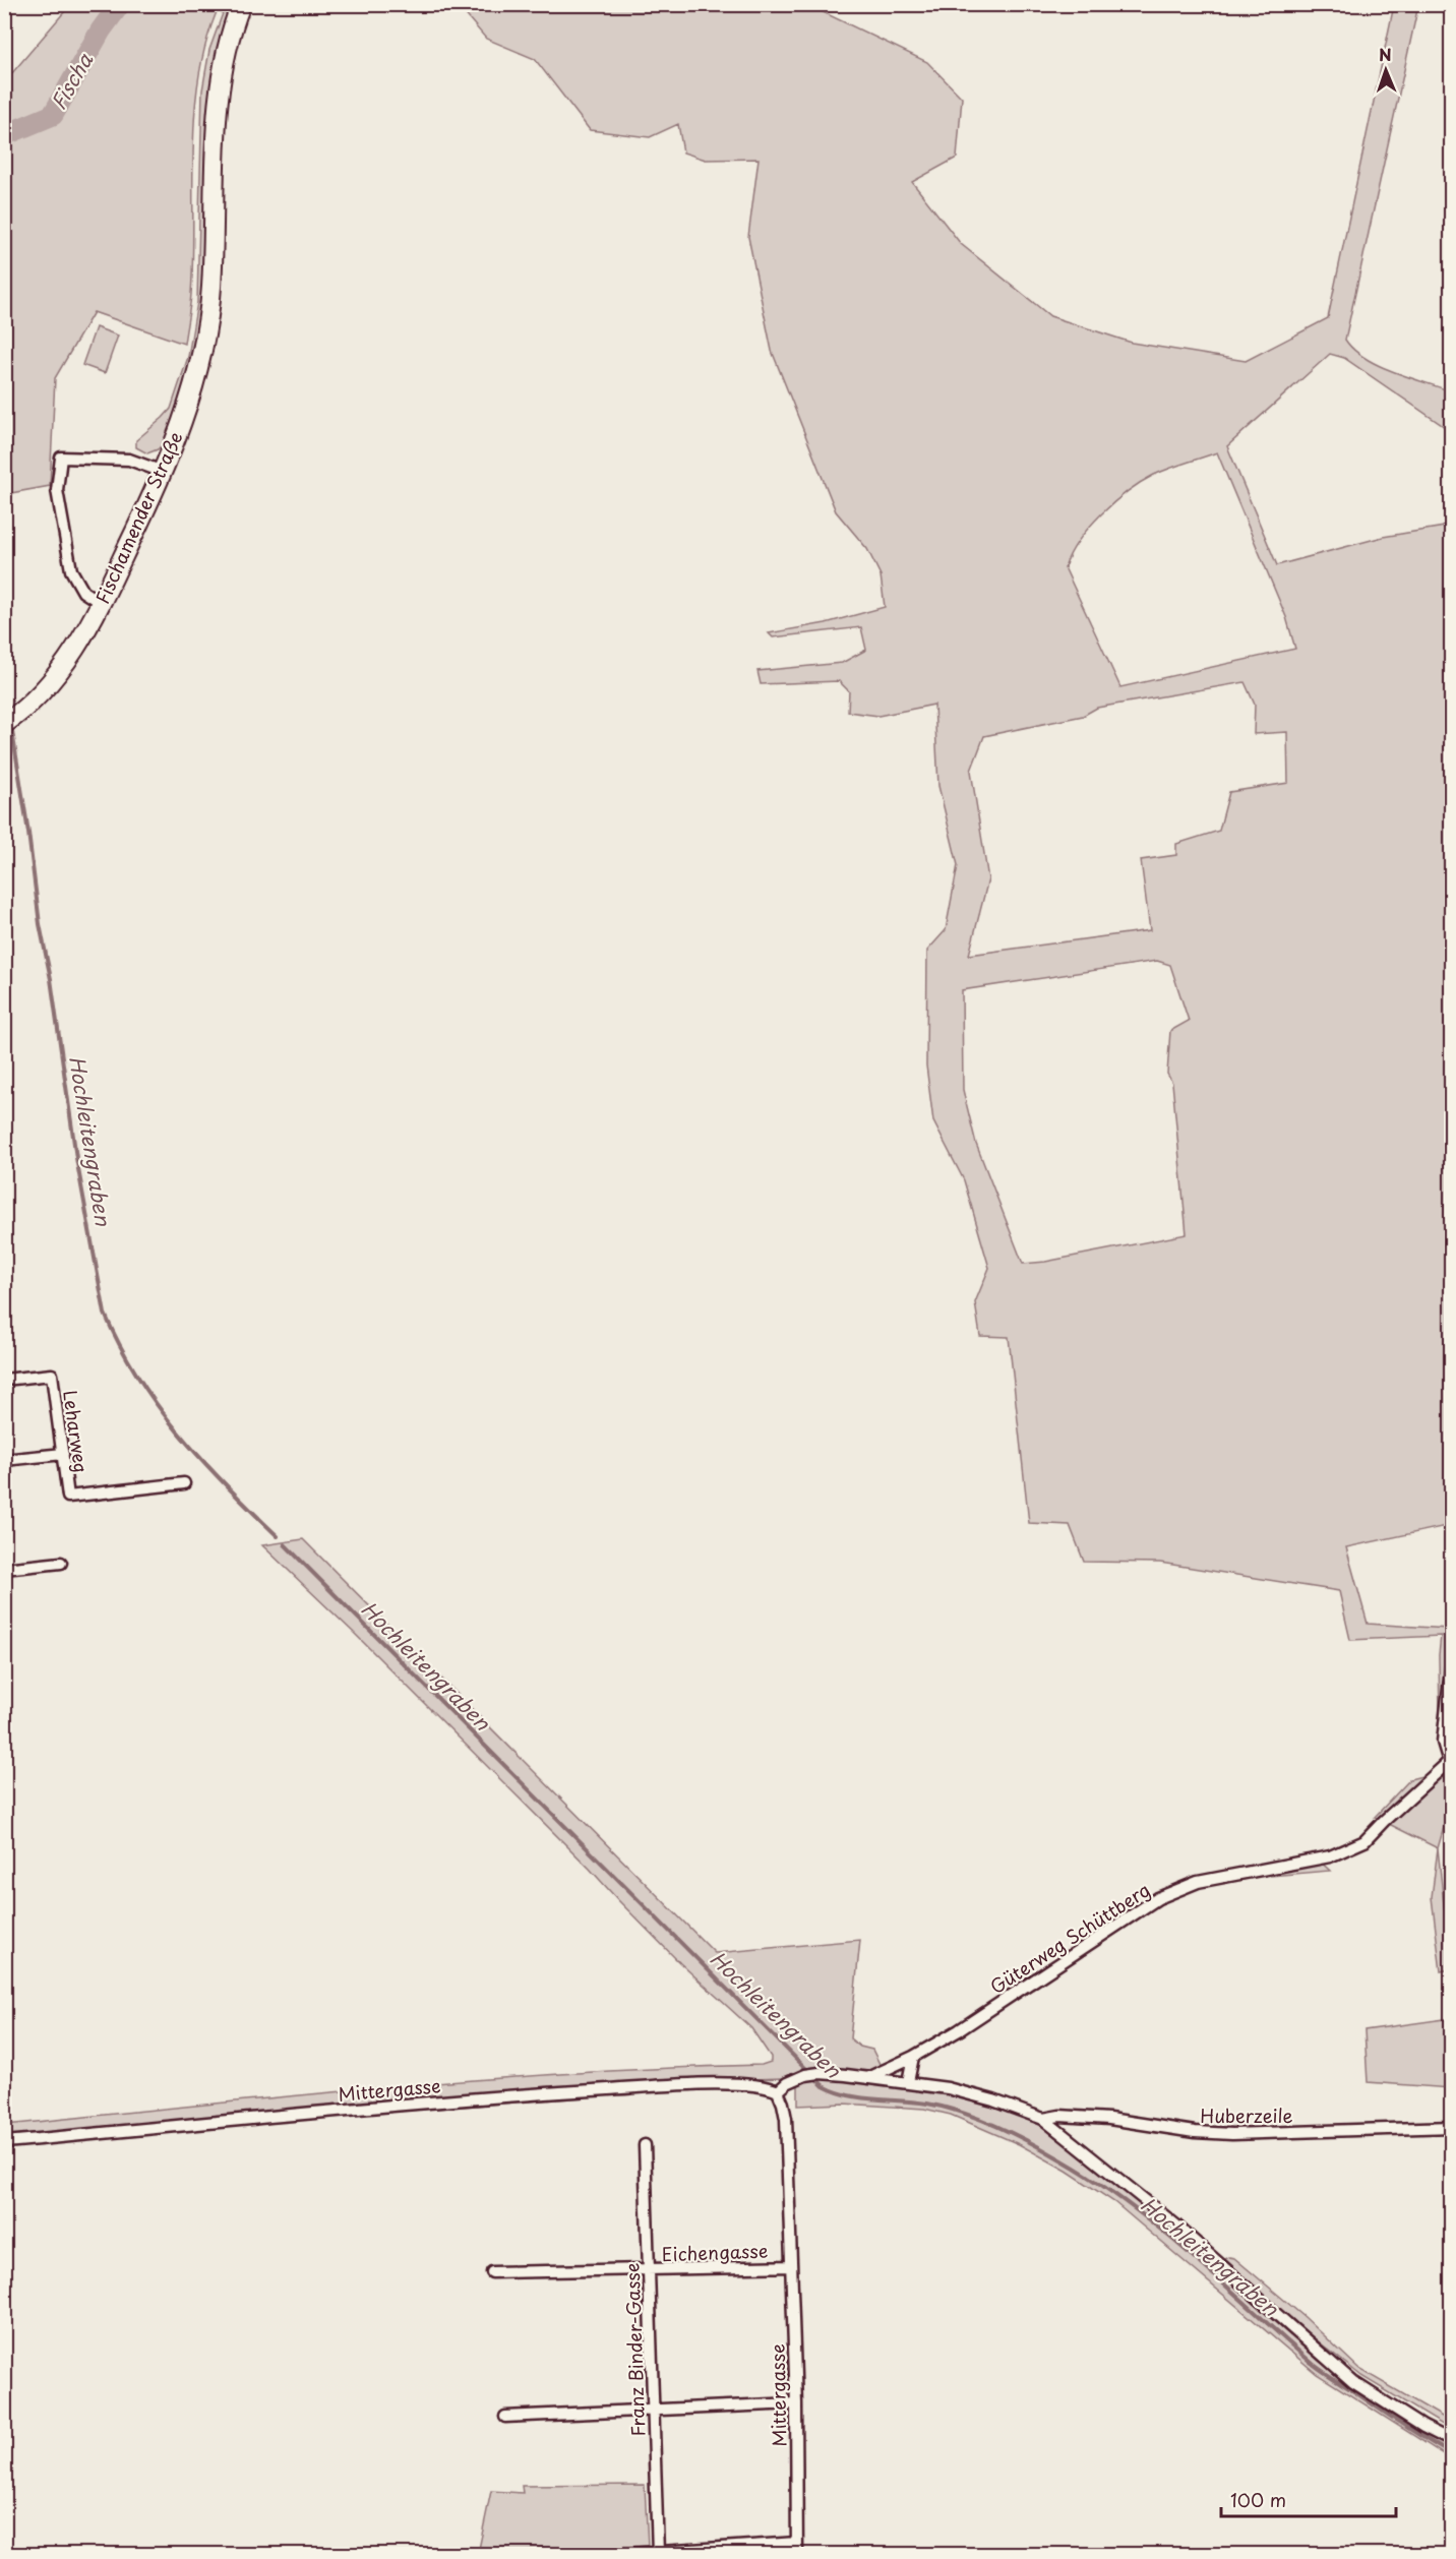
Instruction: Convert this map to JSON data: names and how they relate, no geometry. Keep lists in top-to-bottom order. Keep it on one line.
{"streets":{"main road":["Fischamender Straße"],"street":["Leharweg","Güterweg Schüttberg","Mittergasse","Huberzeile","Eichengasse","Franz Binder-Gasse"]},"crossings":[["Mittergasse","Eichengasse"],["Eichengasse","Franz Binder-Gasse"]],"water":["Fischa","Hochleitengraben"],"scale_bar":"100 m","north":"top"}
